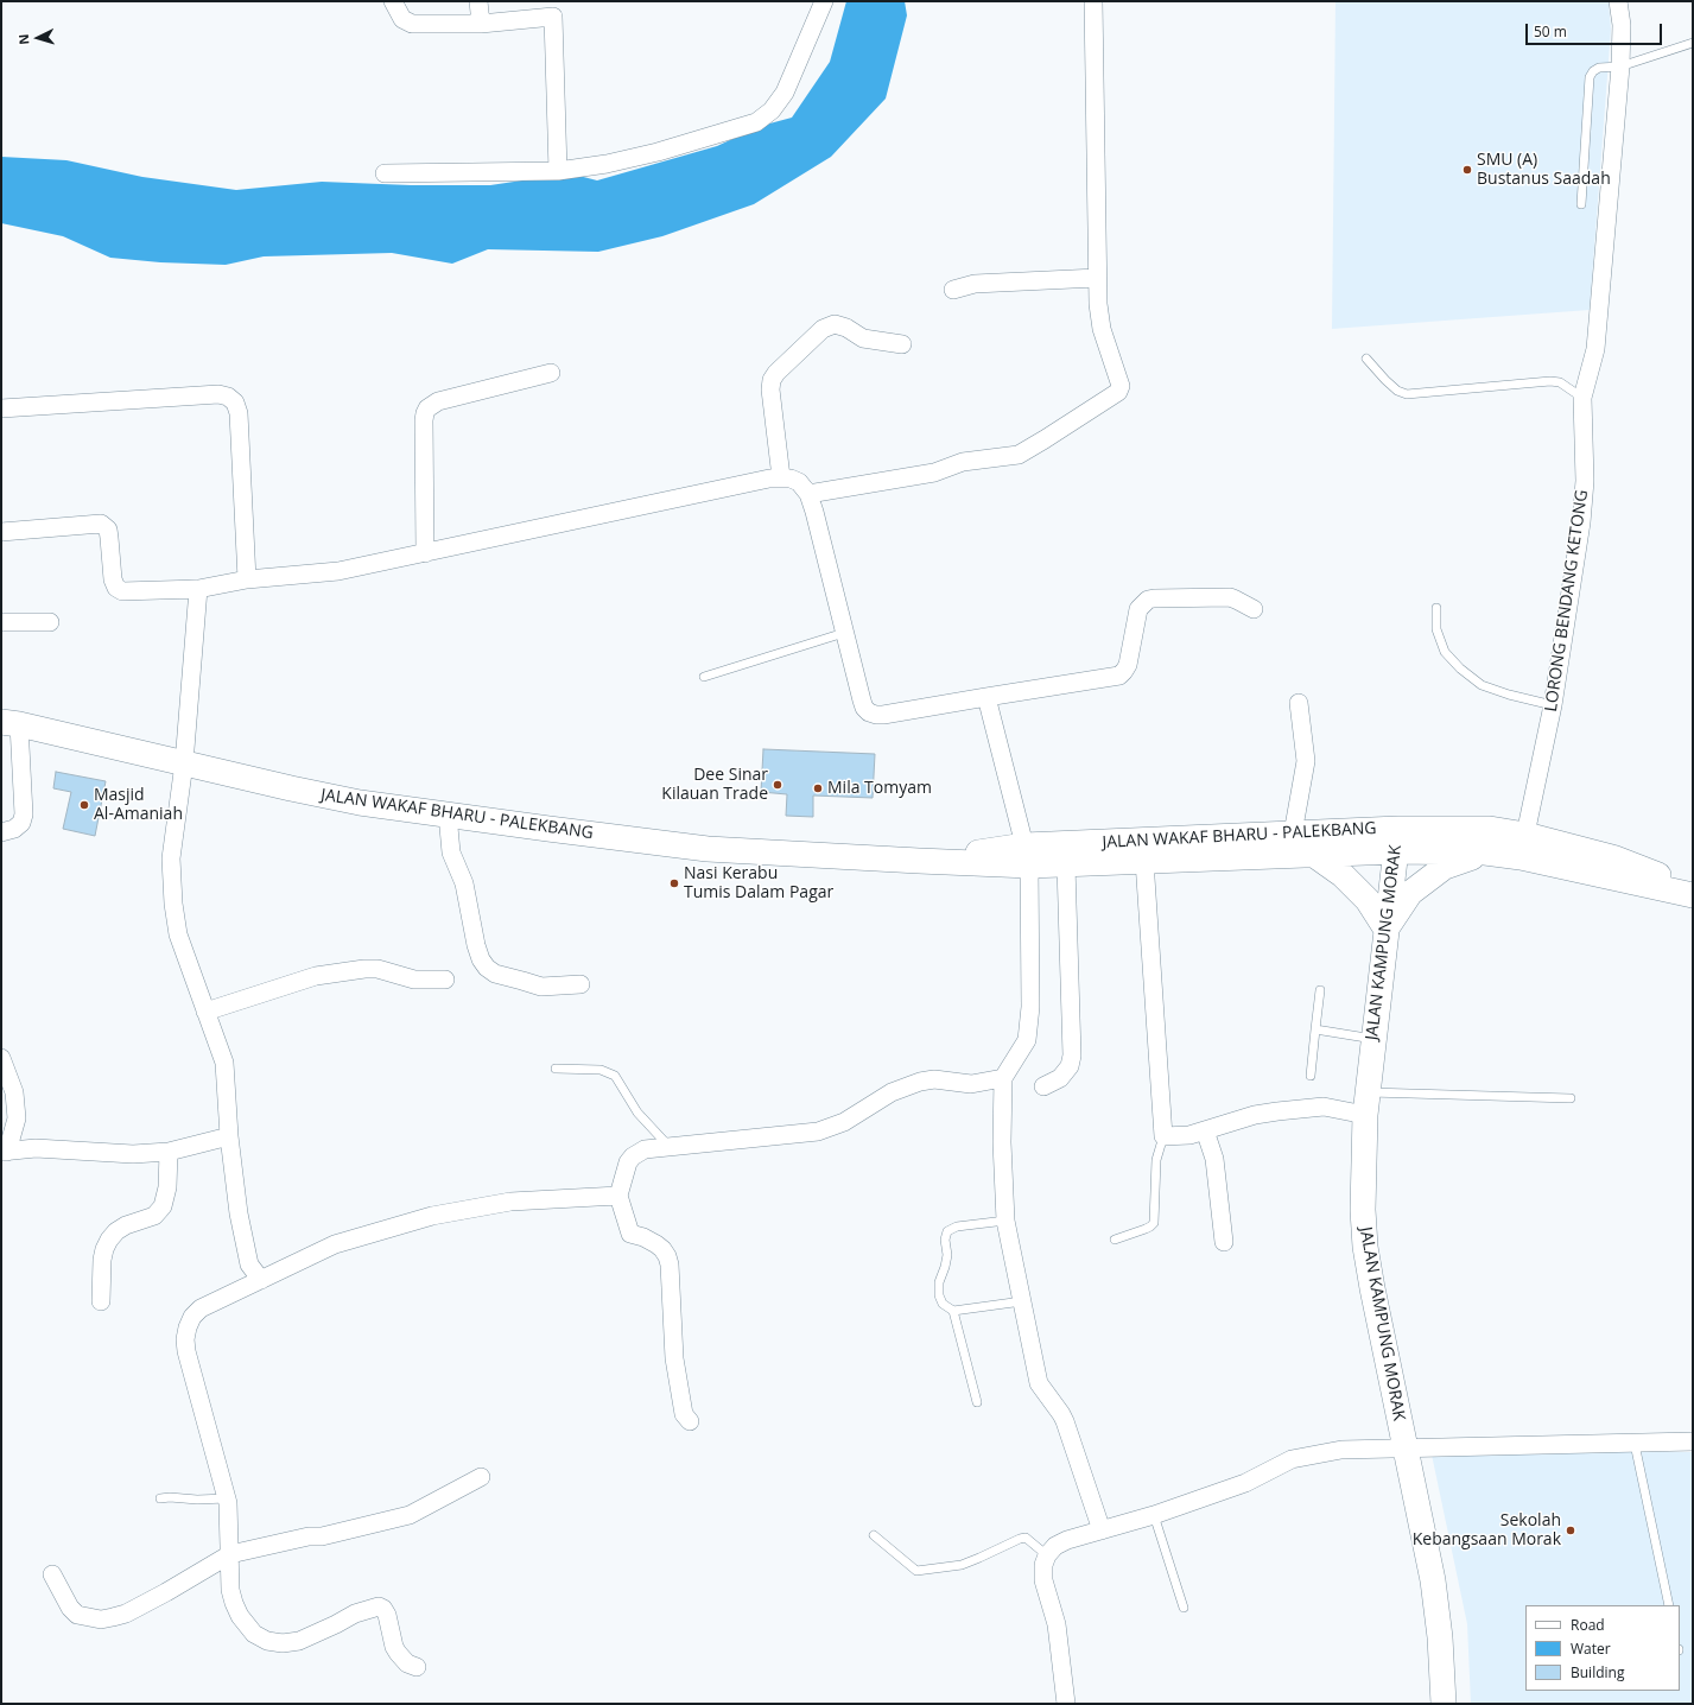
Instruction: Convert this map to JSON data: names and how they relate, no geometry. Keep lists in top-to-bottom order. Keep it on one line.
{"streets":{"main road":["JALAN WAKAF BHARU - PALEKBANG","JALAN KAMPUNG MORAK"],"street":["LORONG BENDANG KETONG"]},"crossings":[["LORONG BENDANG KETONG","JALAN WAKAF BHARU - PALEKBANG"],["JALAN WAKAF BHARU - PALEKBANG","JALAN KAMPUNG MORAK"]],"places":["SMU (A) Bustanus Saadah","Dee Sinar Kilauan Trade","Mila Tomyam","Masjid Al-Amaniah","Nasi Kerabu Tumis Dalam Pagar","Sekolah Kebangsaan Morak"],"legend":["Road","Water","Building"],"scale_bar":"50 m","north":"left"}
